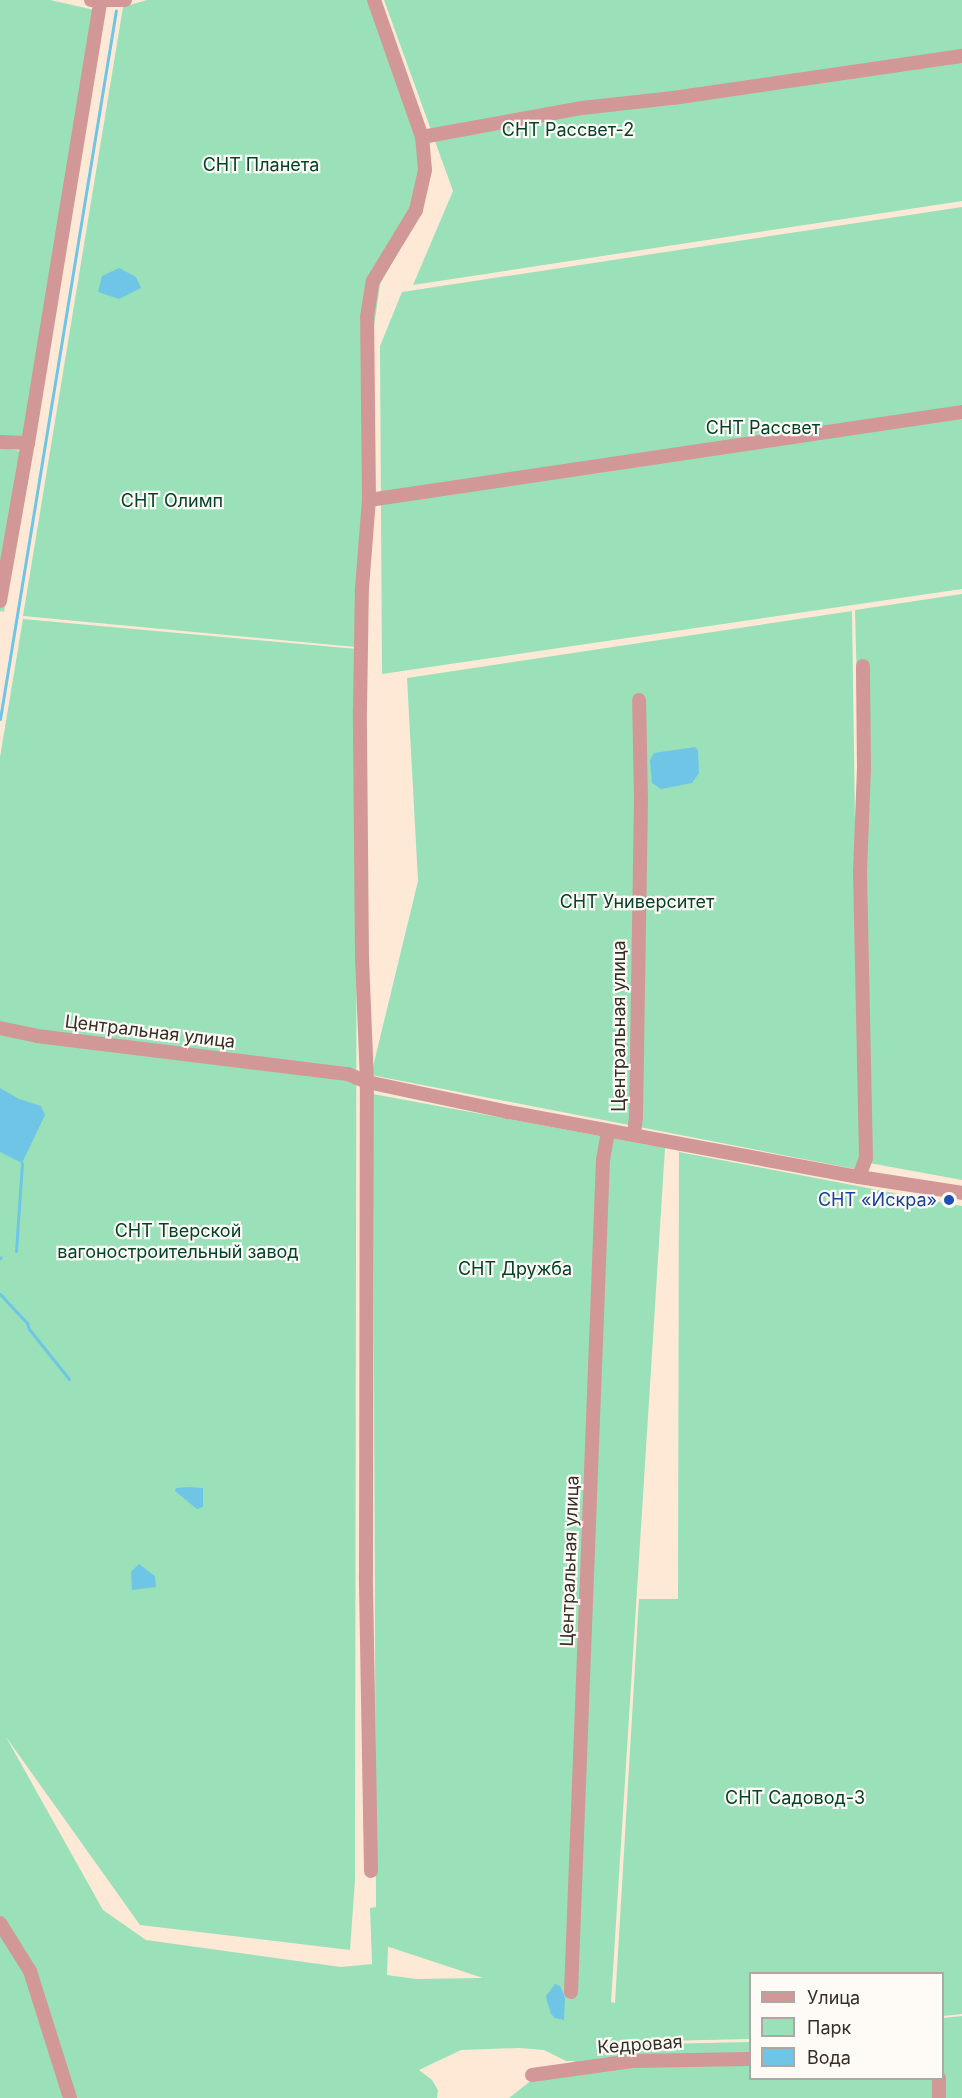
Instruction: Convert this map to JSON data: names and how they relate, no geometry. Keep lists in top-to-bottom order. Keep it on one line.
{"streets":{"street":["Центральная улица","Кедровая"]},"parks":["СНТ Рассвет-2","СНТ Планета","СНТ Рассвет","СНТ Олимп","СНТ Университет","СНТ Тверской вагоностроительный завод","СНТ Дружба","СНТ Садовод-3"],"places":["СНТ «Искра»"],"legend":["Улица","Парк","Вода"]}
